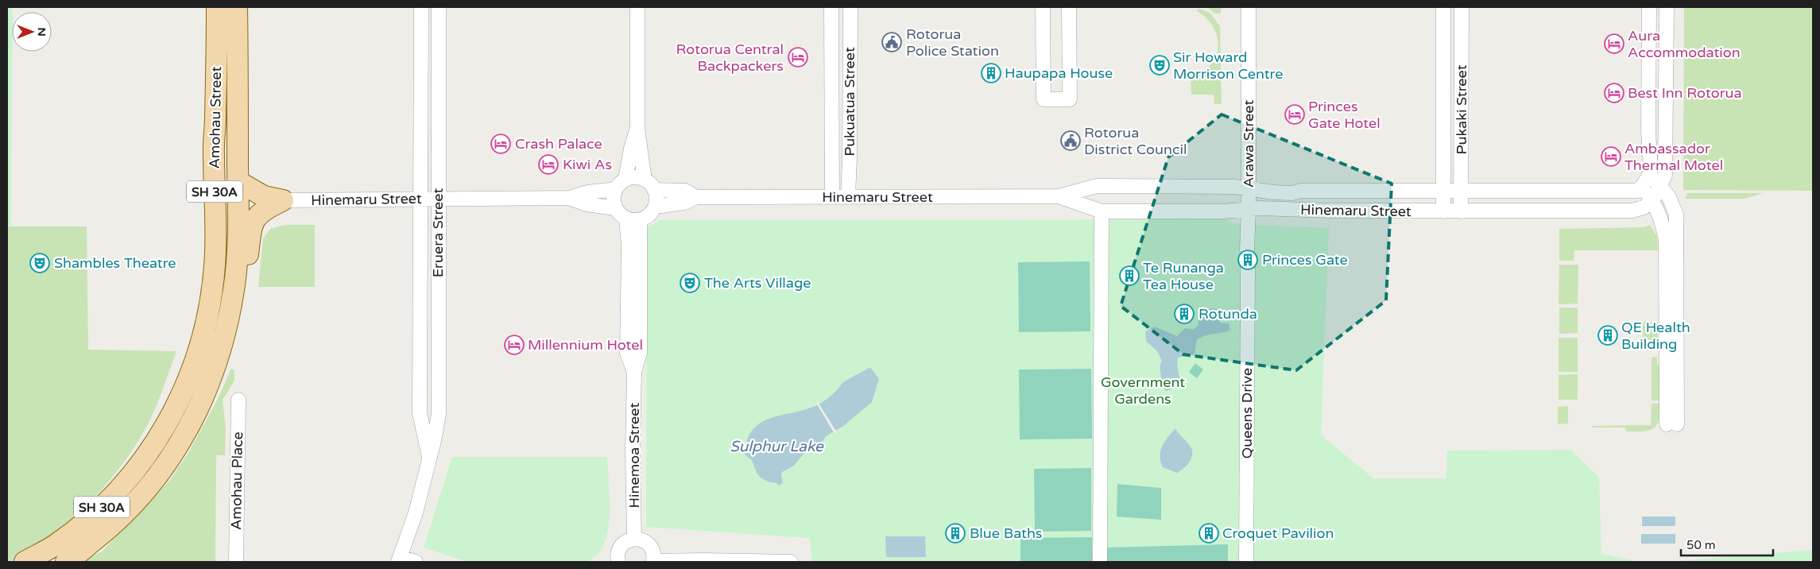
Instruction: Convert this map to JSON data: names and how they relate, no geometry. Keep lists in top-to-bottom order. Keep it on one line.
{"streets":{"main road":["Amohau Street","SH 30A"],"street":["Pukuatua Street","Pukaki Street","Arawa Street","Hinemaru Street","Eruera Street","Queens Drive","Hinemoa Street","Amohau Place"]},"crossings":[["Pukuatua Street","Hinemaru Street"],["Pukaki Street","Hinemaru Street"],["Arawa Street","Hinemaru Street"],["Hinemaru Street","Eruera Street"],["Hinemaru Street","Hinemoa Street"]],"water":["Sulphur Lake"],"parks":["Government Gardens"],"places":{"public building":["Rotorua Police Station","Rotorua District Council"],"hotel":["Aura Accommodation","Rotorua Central Backpackers","Best Inn Rotorua","Princes Gate Hotel","Crash Palace","Ambassador Thermal Motel","Kiwi As","Millennium Hotel"],"theatre":["Sir Howard Morrison Centre","Shambles Theatre","The Arts Village"],"building":["Haupapa House","Princes Gate","Te Runanga Tea House","Rotunda","QE Health Building","Blue Baths","Croquet Pavilion"]},"scale_bar":"50 m","north":"right"}
